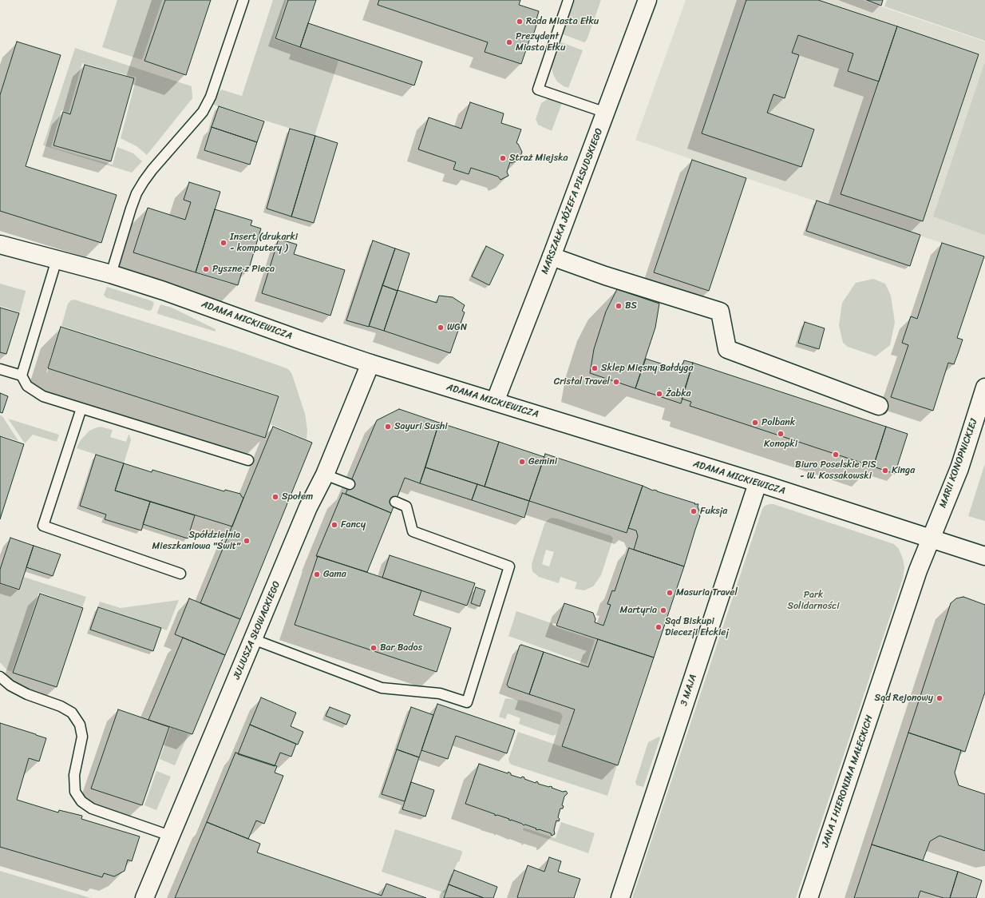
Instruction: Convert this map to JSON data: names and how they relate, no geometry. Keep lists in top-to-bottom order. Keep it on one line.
{"streets":{"street":["MARSZAŁKA JÓZEFA PIŁSUDSKIEGO","ADAMA MICKIEWICZA","MARII KONOPNICKIEJ","JULIUSZA SŁOWACKIEGO","3 MAJA","JANA I HIERONIMA MAŁECKICH"]},"crossings":[["MARSZAŁKA JÓZEFA PIŁSUDSKIEGO","ADAMA MICKIEWICZA"],["ADAMA MICKIEWICZA","MARII KONOPNICKIEJ"],["ADAMA MICKIEWICZA","JULIUSZA SŁOWACKIEGO"],["ADAMA MICKIEWICZA","3 MAJA"],["ADAMA MICKIEWICZA","JANA I HIERONIMA MAŁECKICH"],["MARII KONOPNICKIEJ","JANA I HIERONIMA MAŁECKICH"]],"parks":["Park Solidarności"],"places":["Rada Miasta Ełku","Prezydent Miasta Ełku","Straż Miejska","Insert (drukarki - komputery )","Pyszne z Pieca","BS","WGN","Sklep Mięsny Bałdyga","Cristal Travel","Żabka","Polbank","Sayuri Sushi","Konopki","Biuro Poselskie PiS - W. Kossakowski","Gemini","Kinga","Społem","Fuksja","Fancy","Spółdzielnia Mieszkaniowa \"Świt\"","Gama","Masuria Travel","Martyria","Sąd Biskupi Diecezji Ełckiej","Bar Bados","Sąd Rejonowy"]}
